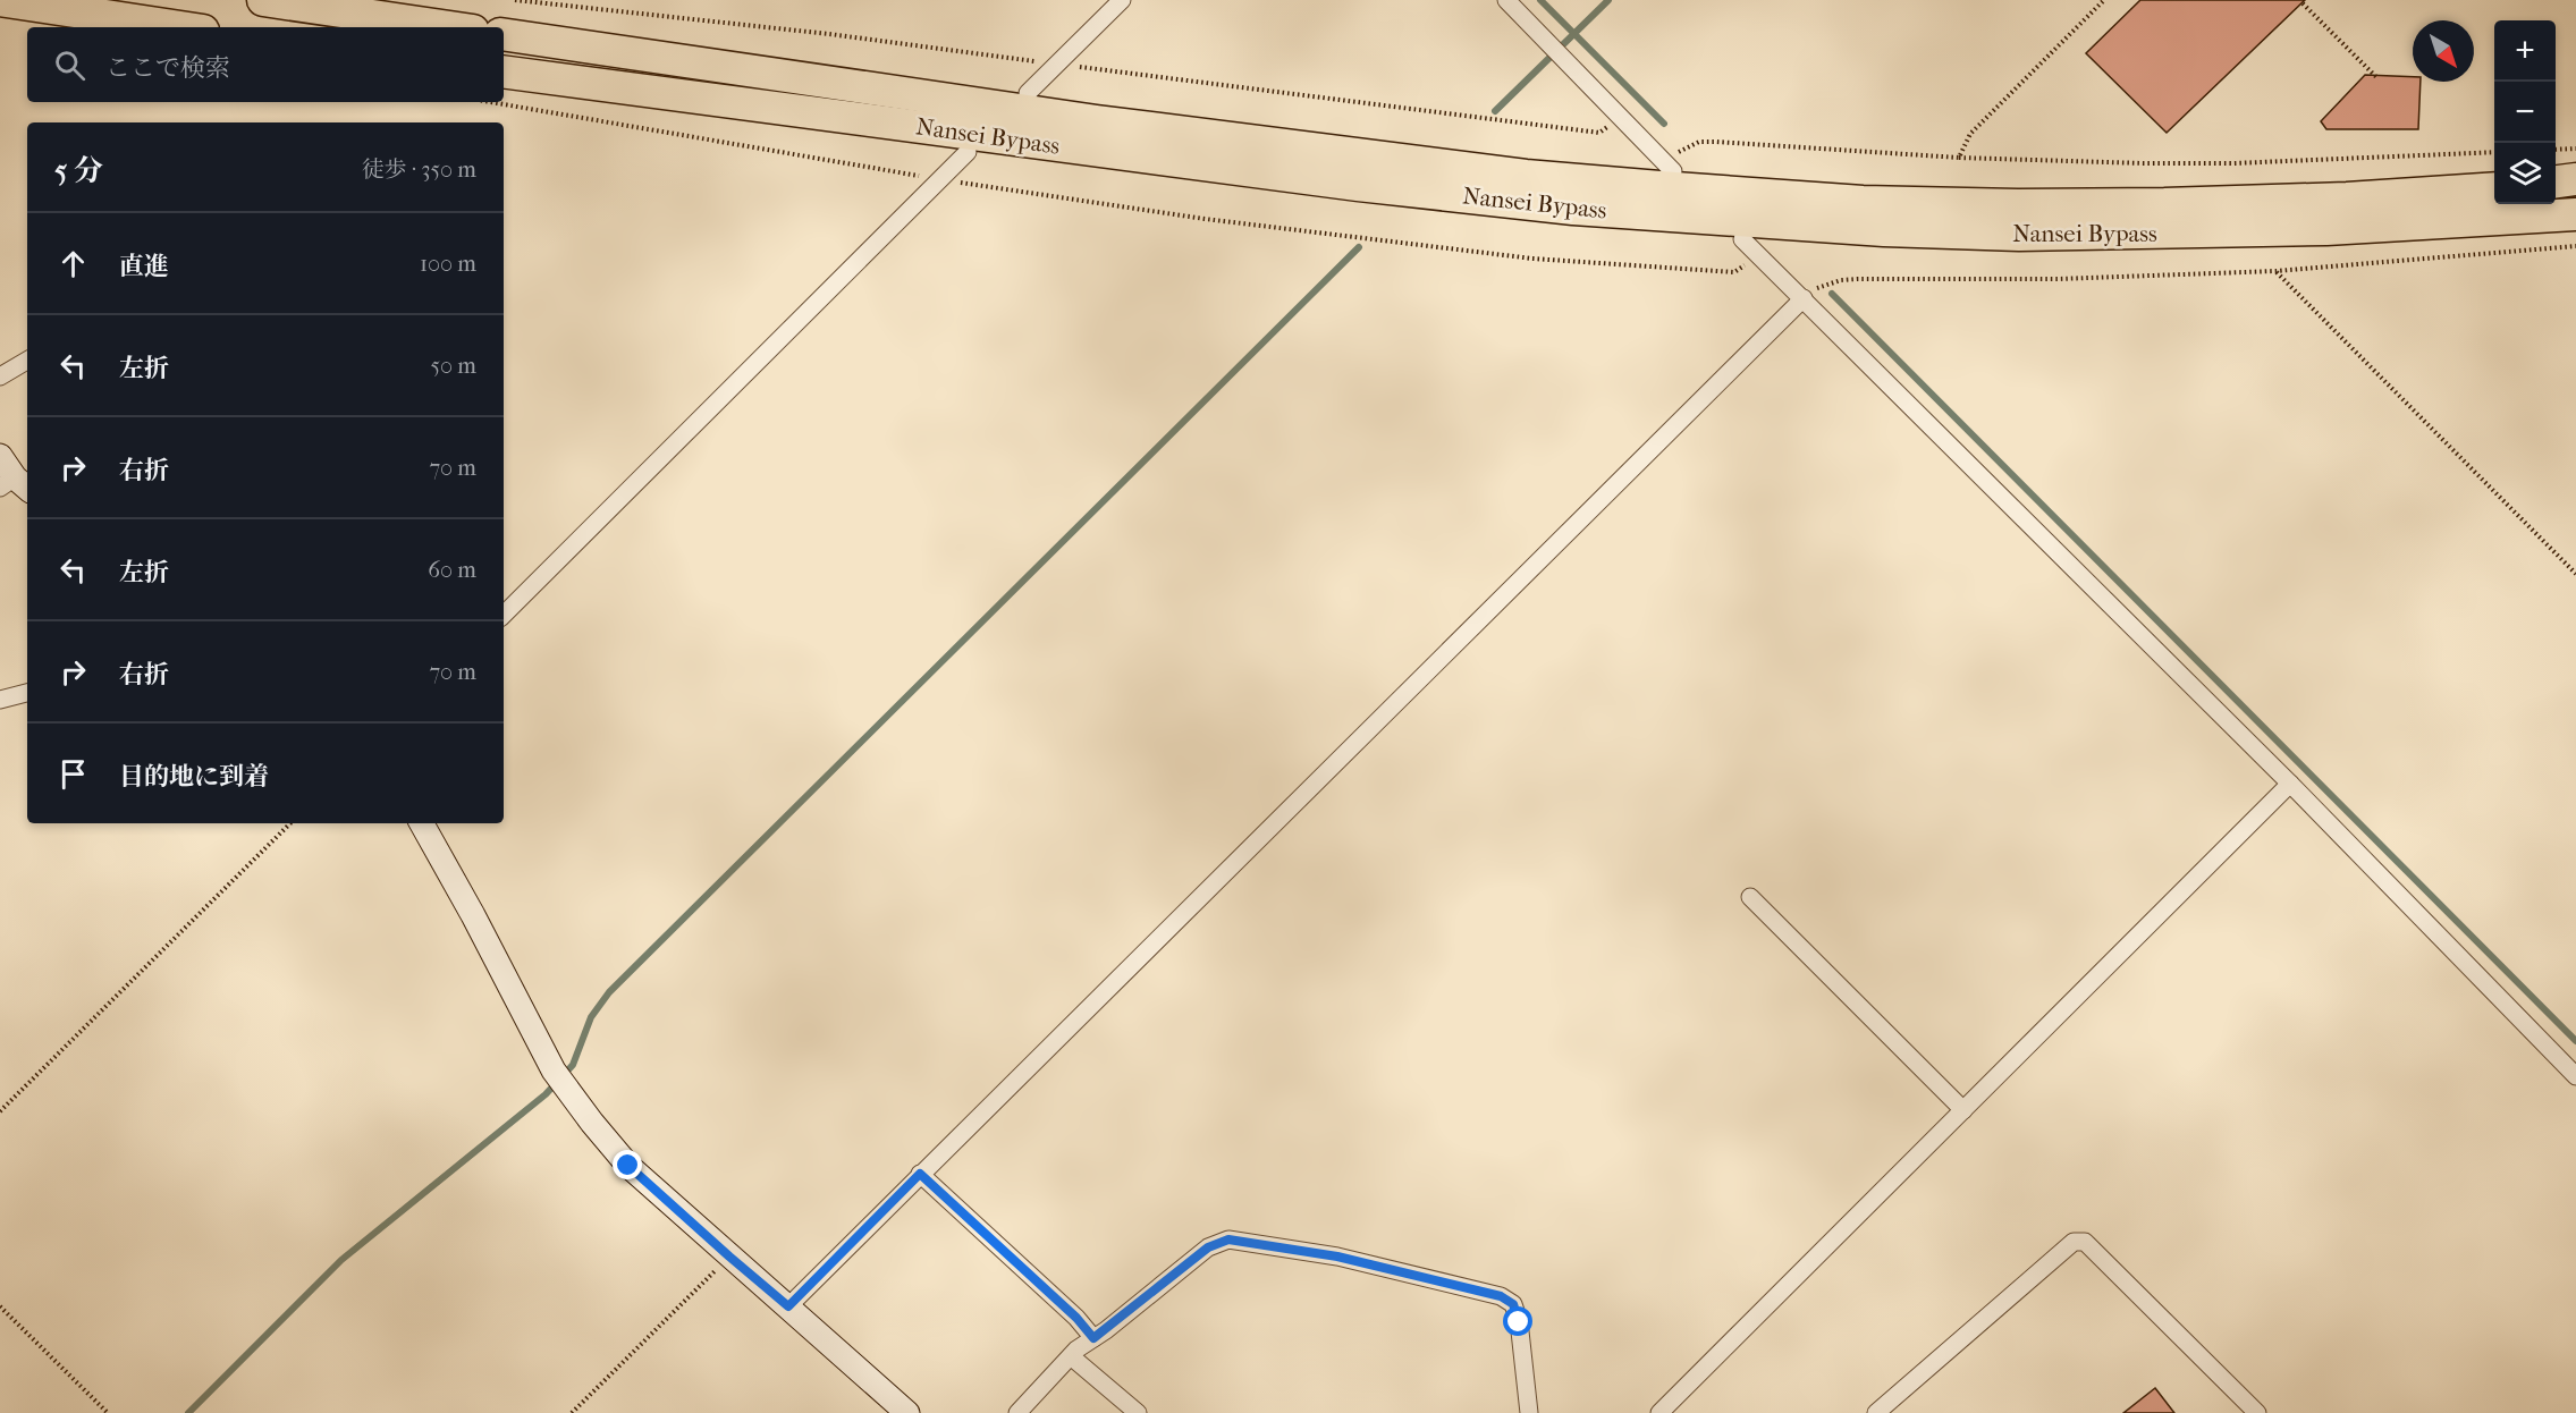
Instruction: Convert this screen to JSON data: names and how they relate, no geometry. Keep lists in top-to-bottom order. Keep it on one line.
{"streets":{"highway":["Nansei Bypass"]},"north":"bottom right","page":{"map_buttons":["+","−"],"search":"ここで検索","heading":["5 分","徒歩 · 350 m"],"list":[["直進","100 m"],["左折","50 m"],["右折","70 m"],["左折","60 m"],["右折","70 m"],"目的地に到着"]}}
